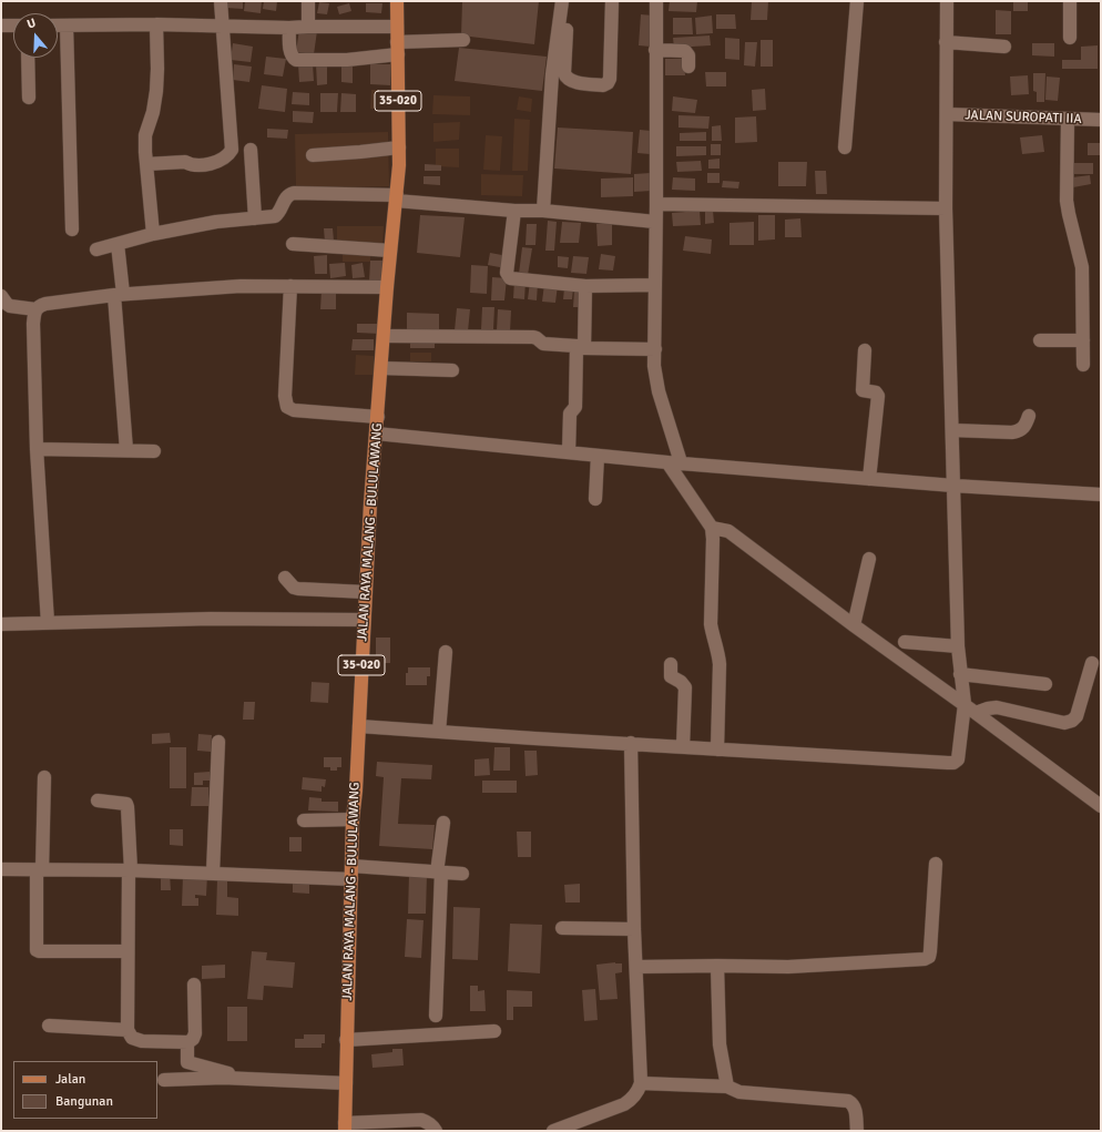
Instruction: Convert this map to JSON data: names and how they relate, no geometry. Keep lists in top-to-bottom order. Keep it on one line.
{"streets":{"main road":["35-020","JALAN RAYA MALANG - BULULAWANG"],"street":["JALAN SUROPATI IIA"]},"crossings":[["35-020","JALAN RAYA MALANG - BULULAWANG"]],"legend":["Jalan","Bangunan"],"north":"top"}
